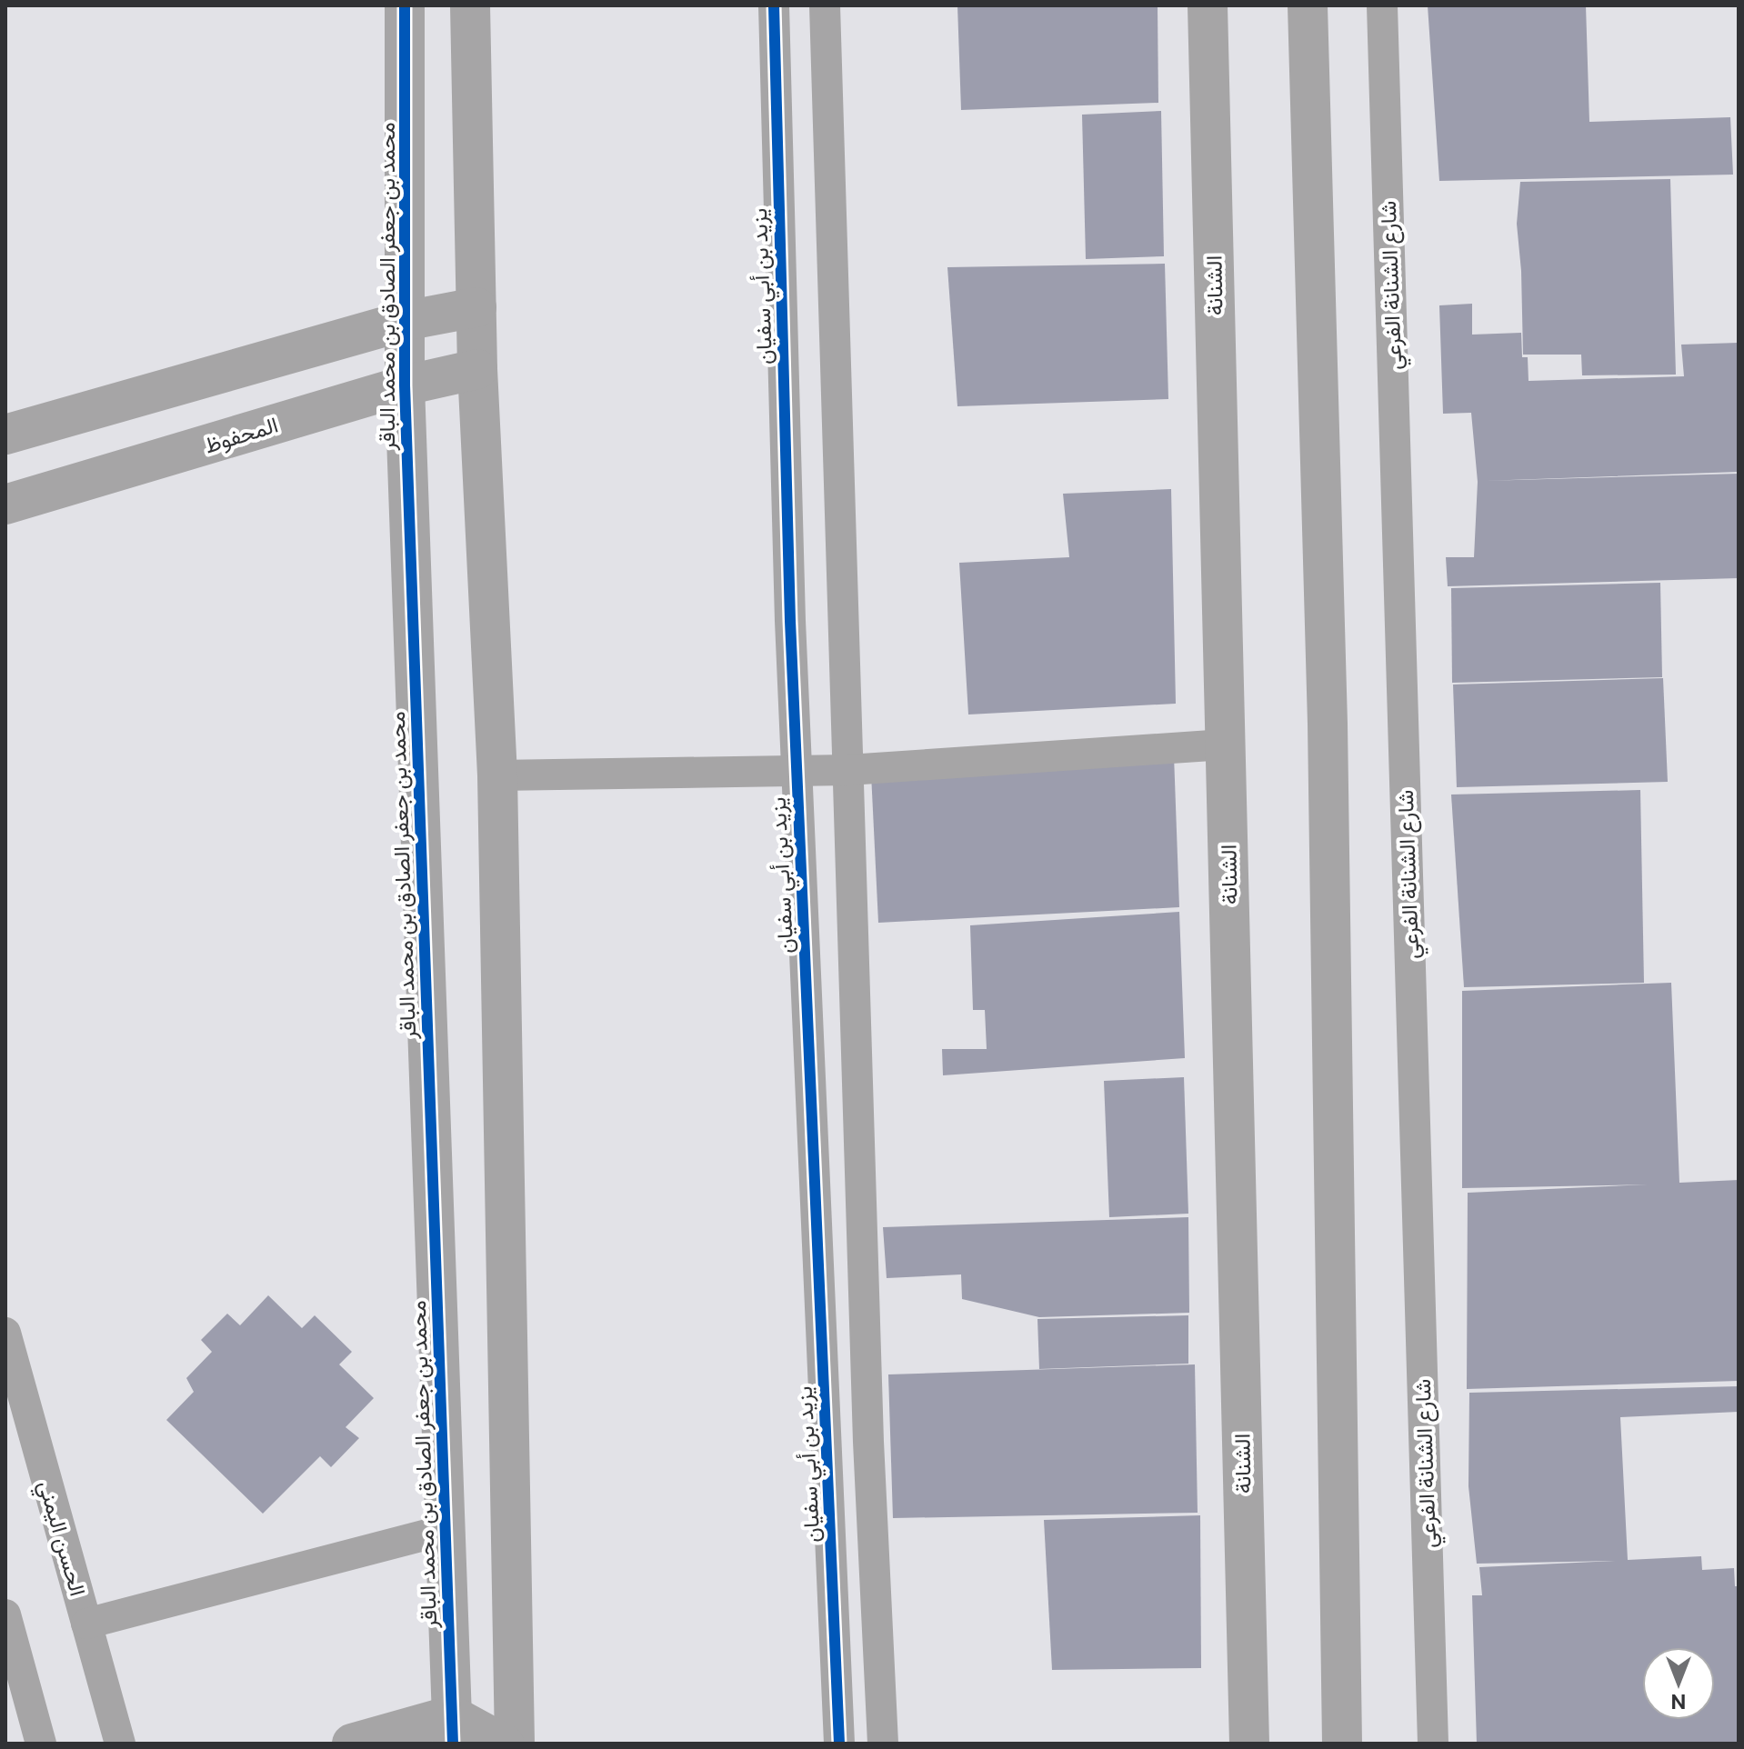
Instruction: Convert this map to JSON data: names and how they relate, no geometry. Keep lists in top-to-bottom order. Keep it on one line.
{"streets":{"street":["الشنانة","شارع الشنانة الفرعي","محمد بن جعفر الصادق بن محمد الباقر","يزيد بن أبي سفيان","المحفوظ","الحسن اليمني"]},"crossings":[["محمد بن جعفر الصادق بن محمد الباقر","المحفوظ"]],"north":"bottom"}
